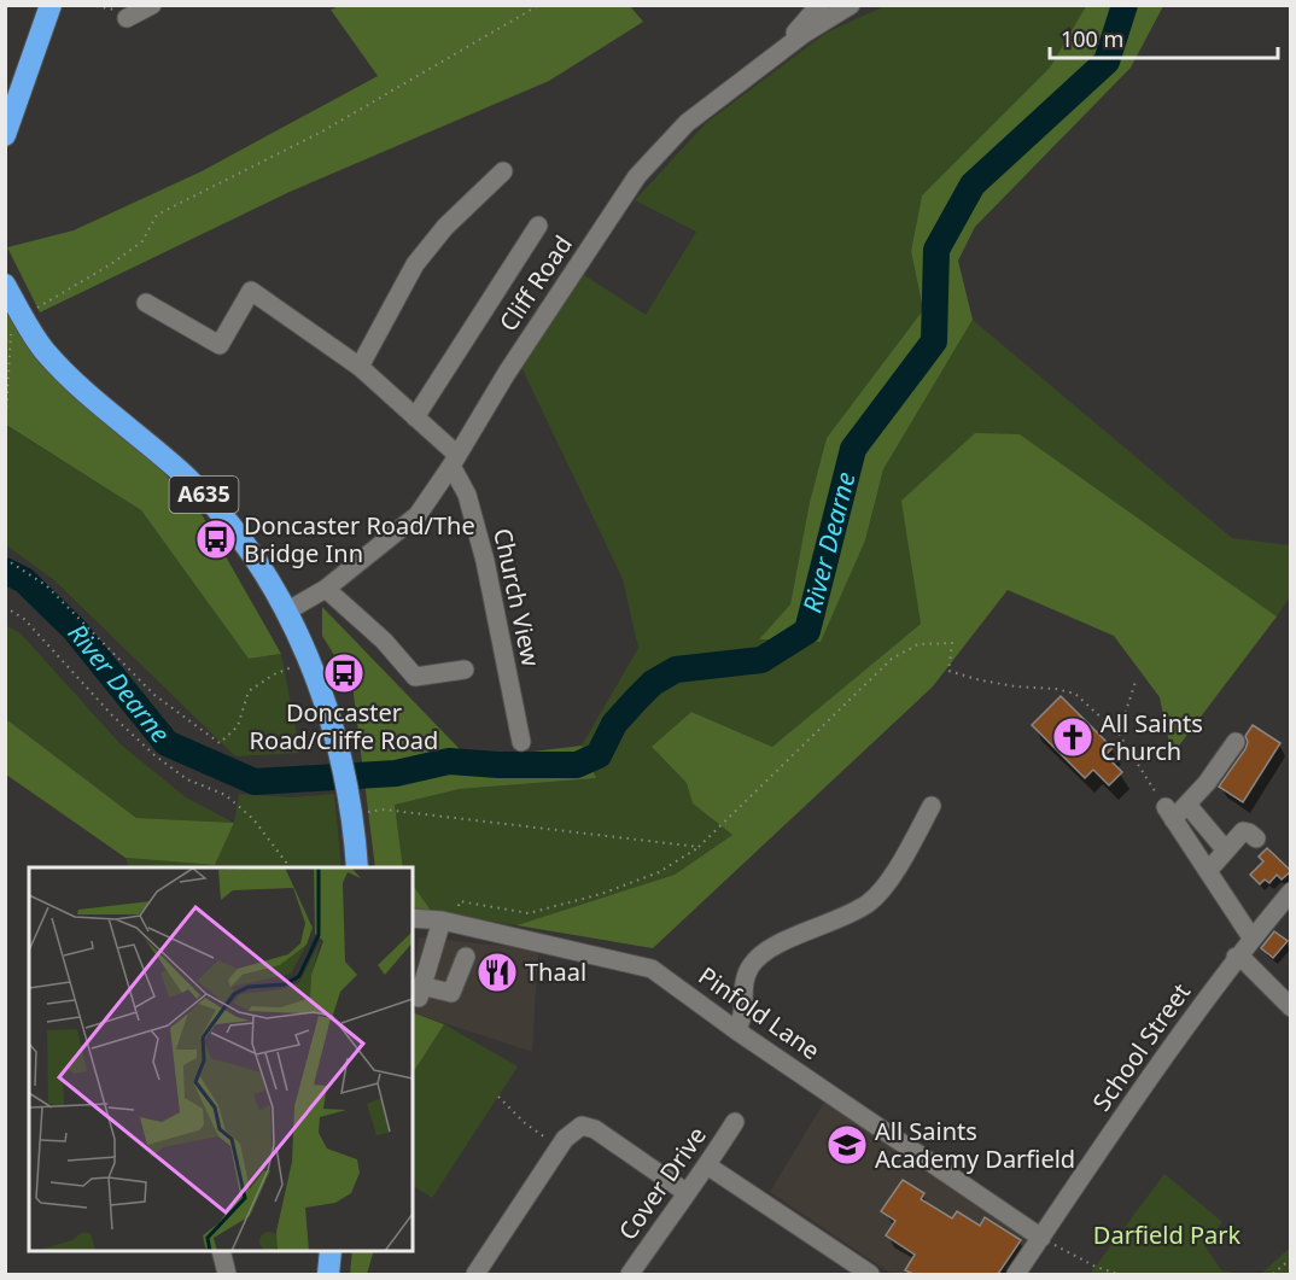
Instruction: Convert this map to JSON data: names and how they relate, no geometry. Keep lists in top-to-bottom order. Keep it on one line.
{"streets":{"highway":["A635"],"street":["Cliff Road","Church View","Pinfold Lane","School Street","Cover Drive"]},"crossings":[["Cliff Road","A635"],["Cliff Road","Church View"],["Pinfold Lane","School Street"]],"water":["River Dearne"],"parks":["Darfield Park"],"places":{"bus stop":["Doncaster Road/The Bridge Inn","Doncaster Road/Cliffe Road"],"church":["All Saints Church"],"restaurant":["Thaal"],"school or university":["All Saints Academy Darfield"]},"scale_bar":"100 m"}
